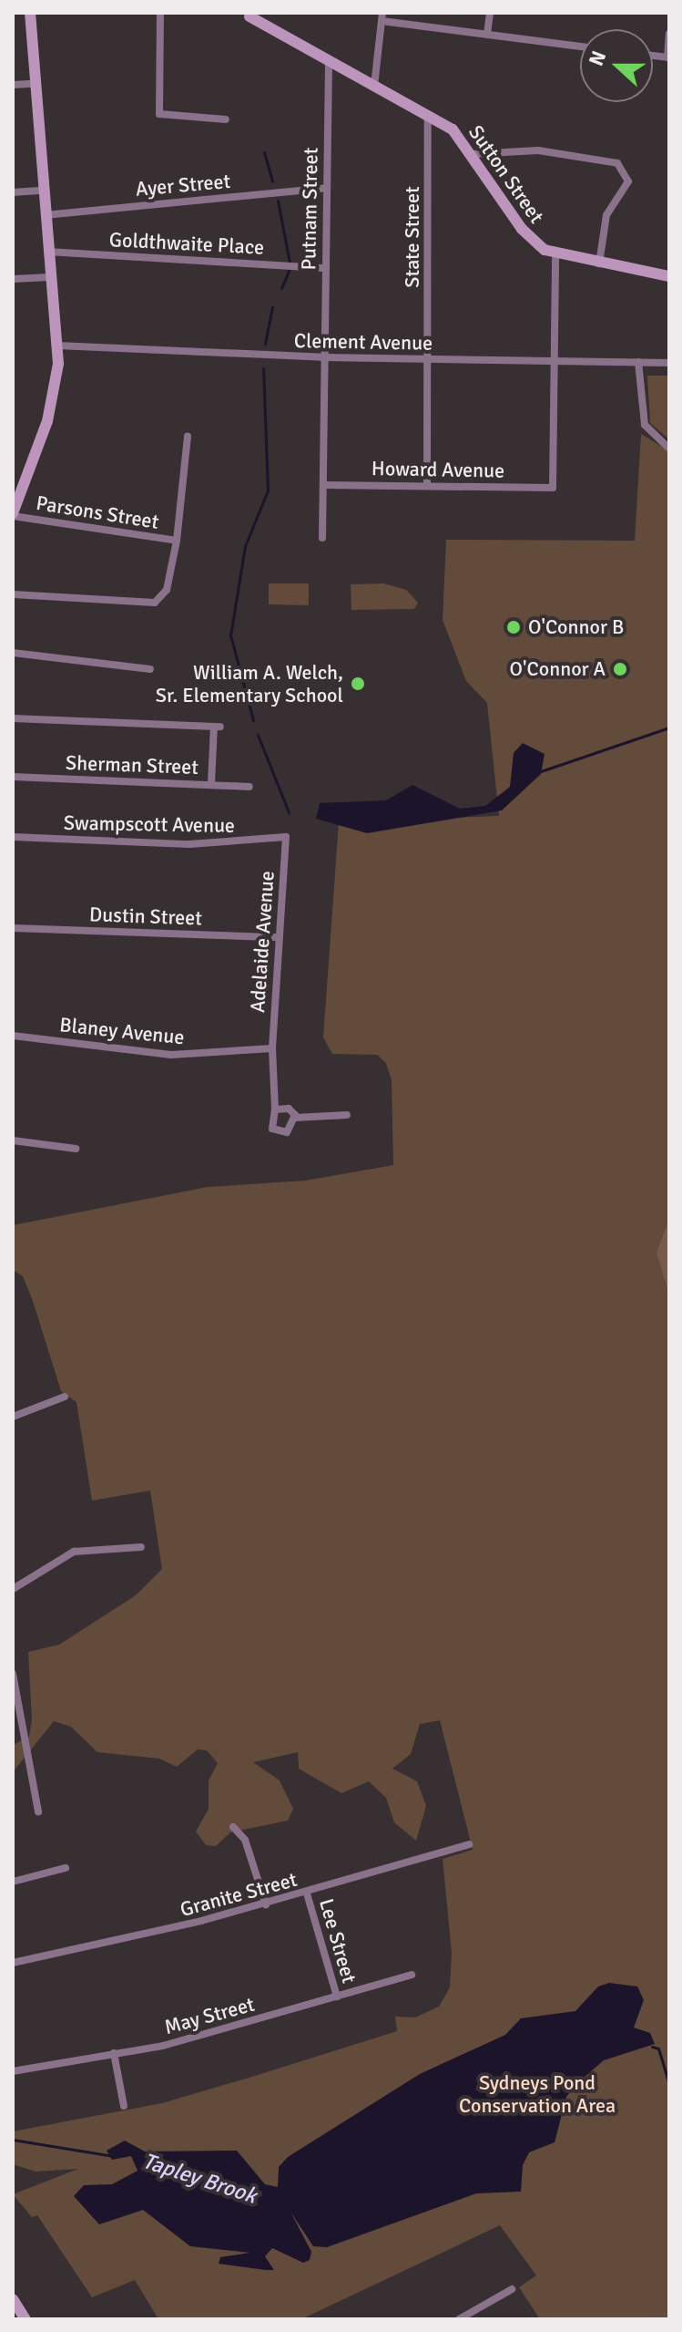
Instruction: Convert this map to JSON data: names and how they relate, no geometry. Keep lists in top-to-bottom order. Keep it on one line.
{"streets":{"main road":["Sutton Street"],"street":["Ayer Street","Putnam Street","State Street","Goldthwaite Place","Clement Avenue","Howard Avenue","Parsons Street","Sherman Street","Swampscott Avenue","Dustin Street","Adelaide Avenue","Blaney Avenue","Granite Street","Lee Street","May Street"]},"crossings":[["Sutton Street","Putnam Street"],["Sutton Street","State Street"],["Ayer Street","Putnam Street"],["Putnam Street","Goldthwaite Place"],["Putnam Street","Clement Avenue"],["Putnam Street","Howard Avenue"],["State Street","Clement Avenue"],["State Street","Howard Avenue"],["Clement Avenue","Howard Avenue"],["Swampscott Avenue","Adelaide Avenue"],["Dustin Street","Adelaide Avenue"],["Adelaide Avenue","Blaney Avenue"],["Granite Street","Lee Street"],["Lee Street","May Street"]],"water":["Tapley Brook"],"parks":["Sydneys Pond Conservation Area"],"places":["O'Connor B","O'Connor A","William A. Welch, Sr. Elementary School"],"north":"left"}
